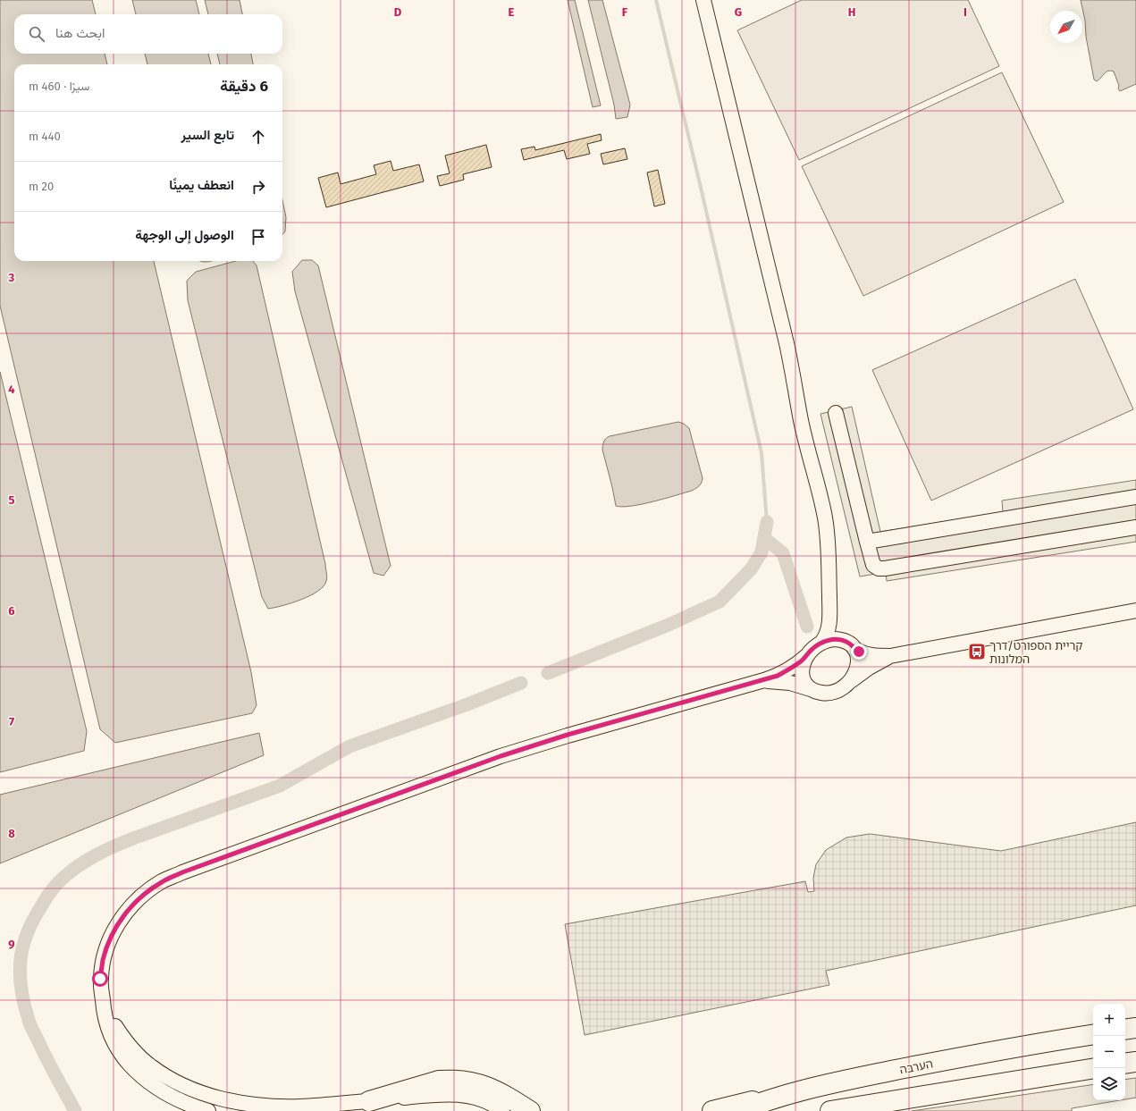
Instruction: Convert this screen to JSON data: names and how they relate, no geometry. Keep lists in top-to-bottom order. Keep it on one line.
{"streets":{"highway":["הערבה"]},"places":{"bus stop":["קריית הספורט/דרך המלונות"]},"north":"bottom left","page":{"search":"ابحث هنا","heading":["6 دقيقة","سيرًا · 460 m"],"list":[["تابع السير","440 m"],["انعطف يمينًا","20 m"],"الوصول إلى الوجهة"],"map_buttons":["+","−"]},"grid":{"columns":["D","E","F","G","H","I"],"rows":["3","4","5","6","7","8","9"]}}
